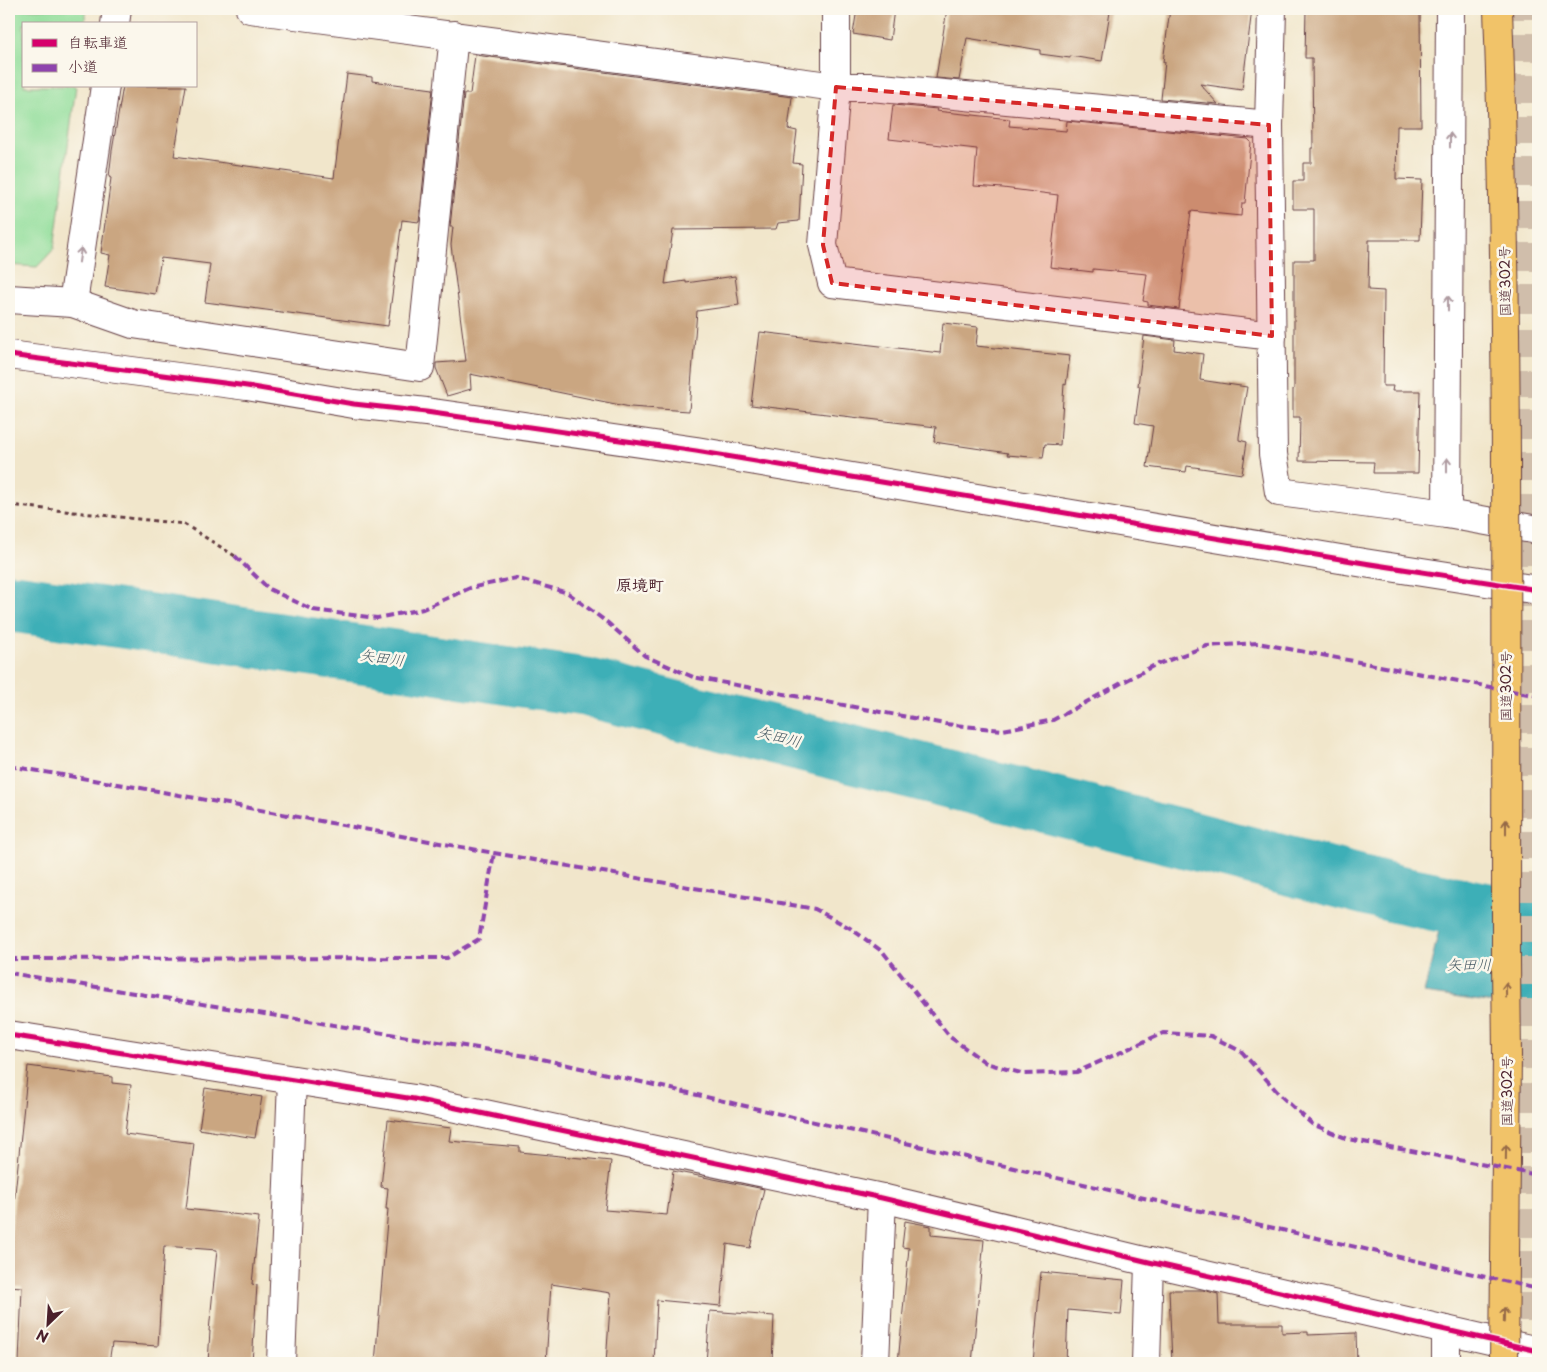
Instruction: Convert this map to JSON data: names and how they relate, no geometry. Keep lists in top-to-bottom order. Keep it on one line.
{"streets":{"highway":["国道302号"]},"one_way":["国道302号"],"districts":["原境町"],"water":["矢田川"],"legend":["自転車道","小道"],"north":"bottom left"}
